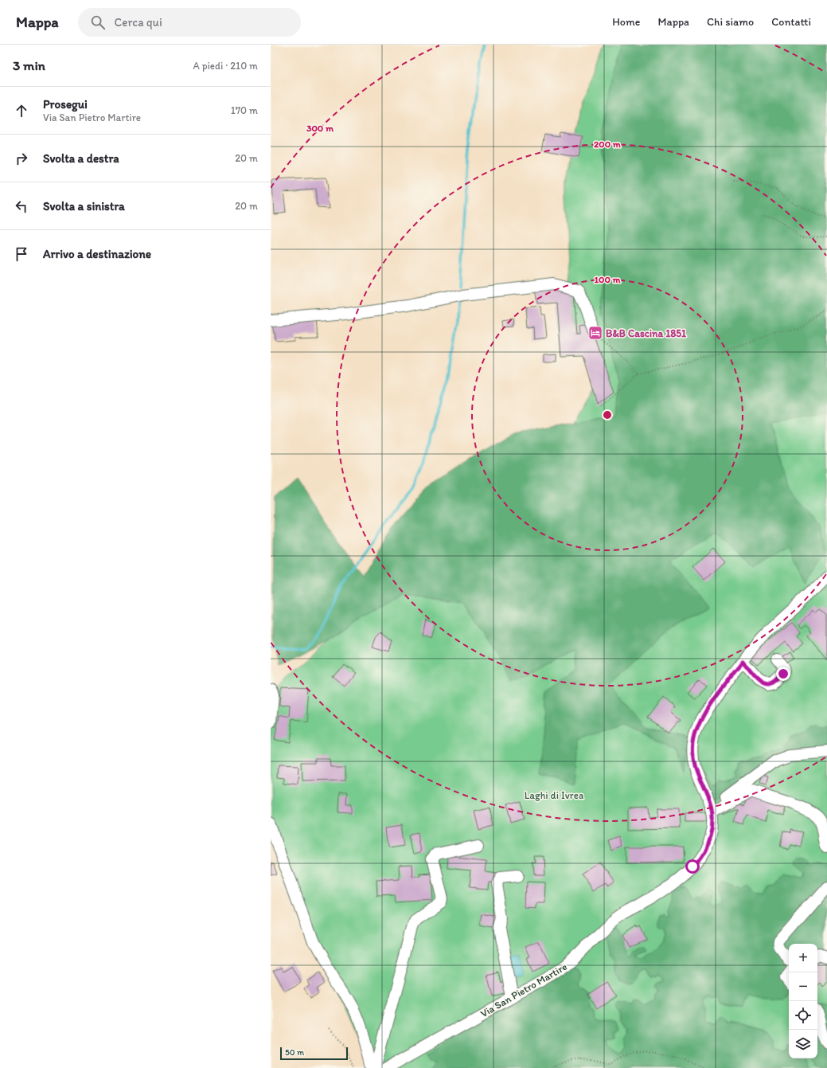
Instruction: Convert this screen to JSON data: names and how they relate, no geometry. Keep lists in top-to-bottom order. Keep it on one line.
{"streets":{"street":["Via San Pietro Martire"]},"parks":["Laghi di Ivrea"],"places":{"hotel":["B&B Cascina 1851"]},"scale_bar":"50 m","page":{"header":"Mappa","search":"Cerca qui","nav":["Home","Mappa","Chi siamo","Contatti"],"heading":["3 min","A piedi · 210 m"],"list":[["Prosegui","Via San Pietro Martire","170 m"],["Svolta a destra","20 m"],["Svolta a sinistra","20 m"],"Arrivo a destinazione"],"map_buttons":["+","−"],"scale":"50 m"},"rings":["300 m","200 m","100 m"]}
